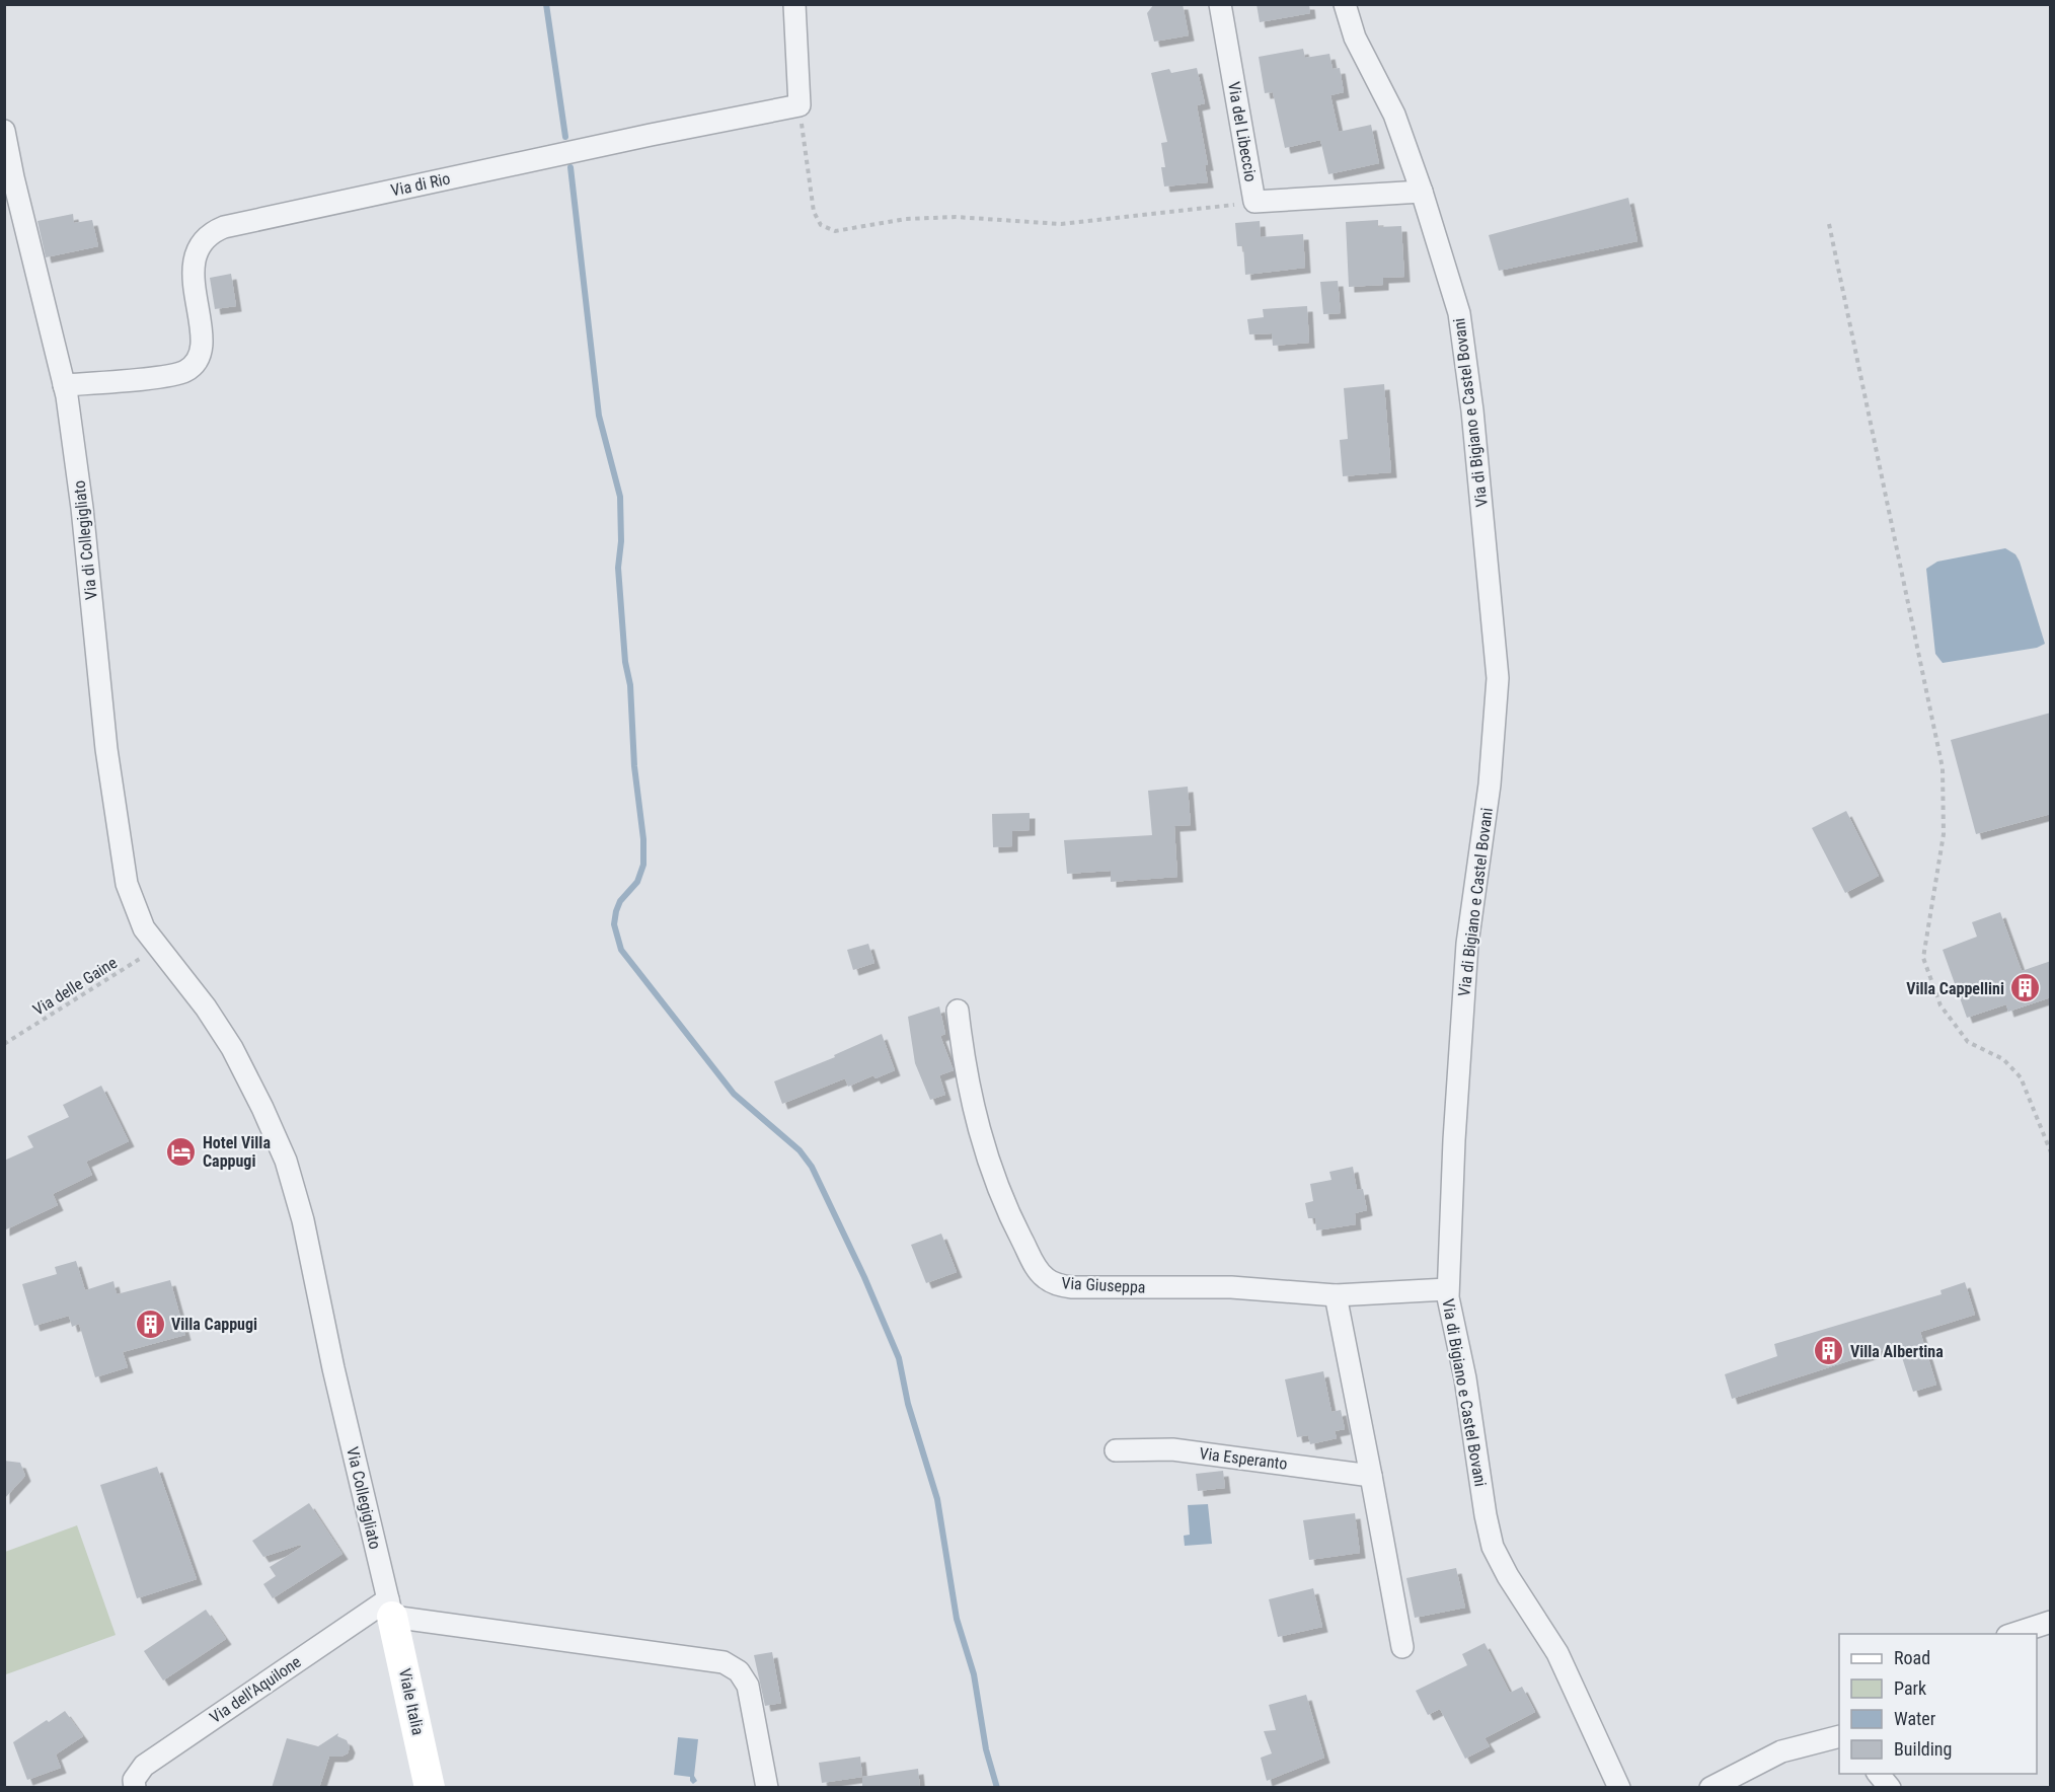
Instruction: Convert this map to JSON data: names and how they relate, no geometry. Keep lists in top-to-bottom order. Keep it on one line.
{"streets":{"street":["Via del Libeccio","Via di Rio","Via di Bigiano e Castel Bovani","Via di Collegigliato","Via Giuseppa","Via Esperanto","Via Collegigliato","Via dell'Aquilone","Viale Italia"],"path":["Via delle Gaine"]},"crossings":[["Via del Libeccio","Via di Bigiano e Castel Bovani"],["Via di Rio","Via di Collegigliato"],["Via di Bigiano e Castel Bovani","Via Giuseppa"],["Via di Collegigliato","Via delle Gaine"],["Via di Collegigliato","Via Collegigliato"],["Via delle Gaine","Via Collegigliato"],["Via Collegigliato","Via dell'Aquilone"],["Via Collegigliato","Viale Italia"],["Via dell'Aquilone","Viale Italia"]],"places":{"building":["Villa Cappellini","Villa Cappugi","Villa Albertina"],"hotel":["Hotel Villa Cappugi"]},"legend":["Road","Park","Water","Building"]}
